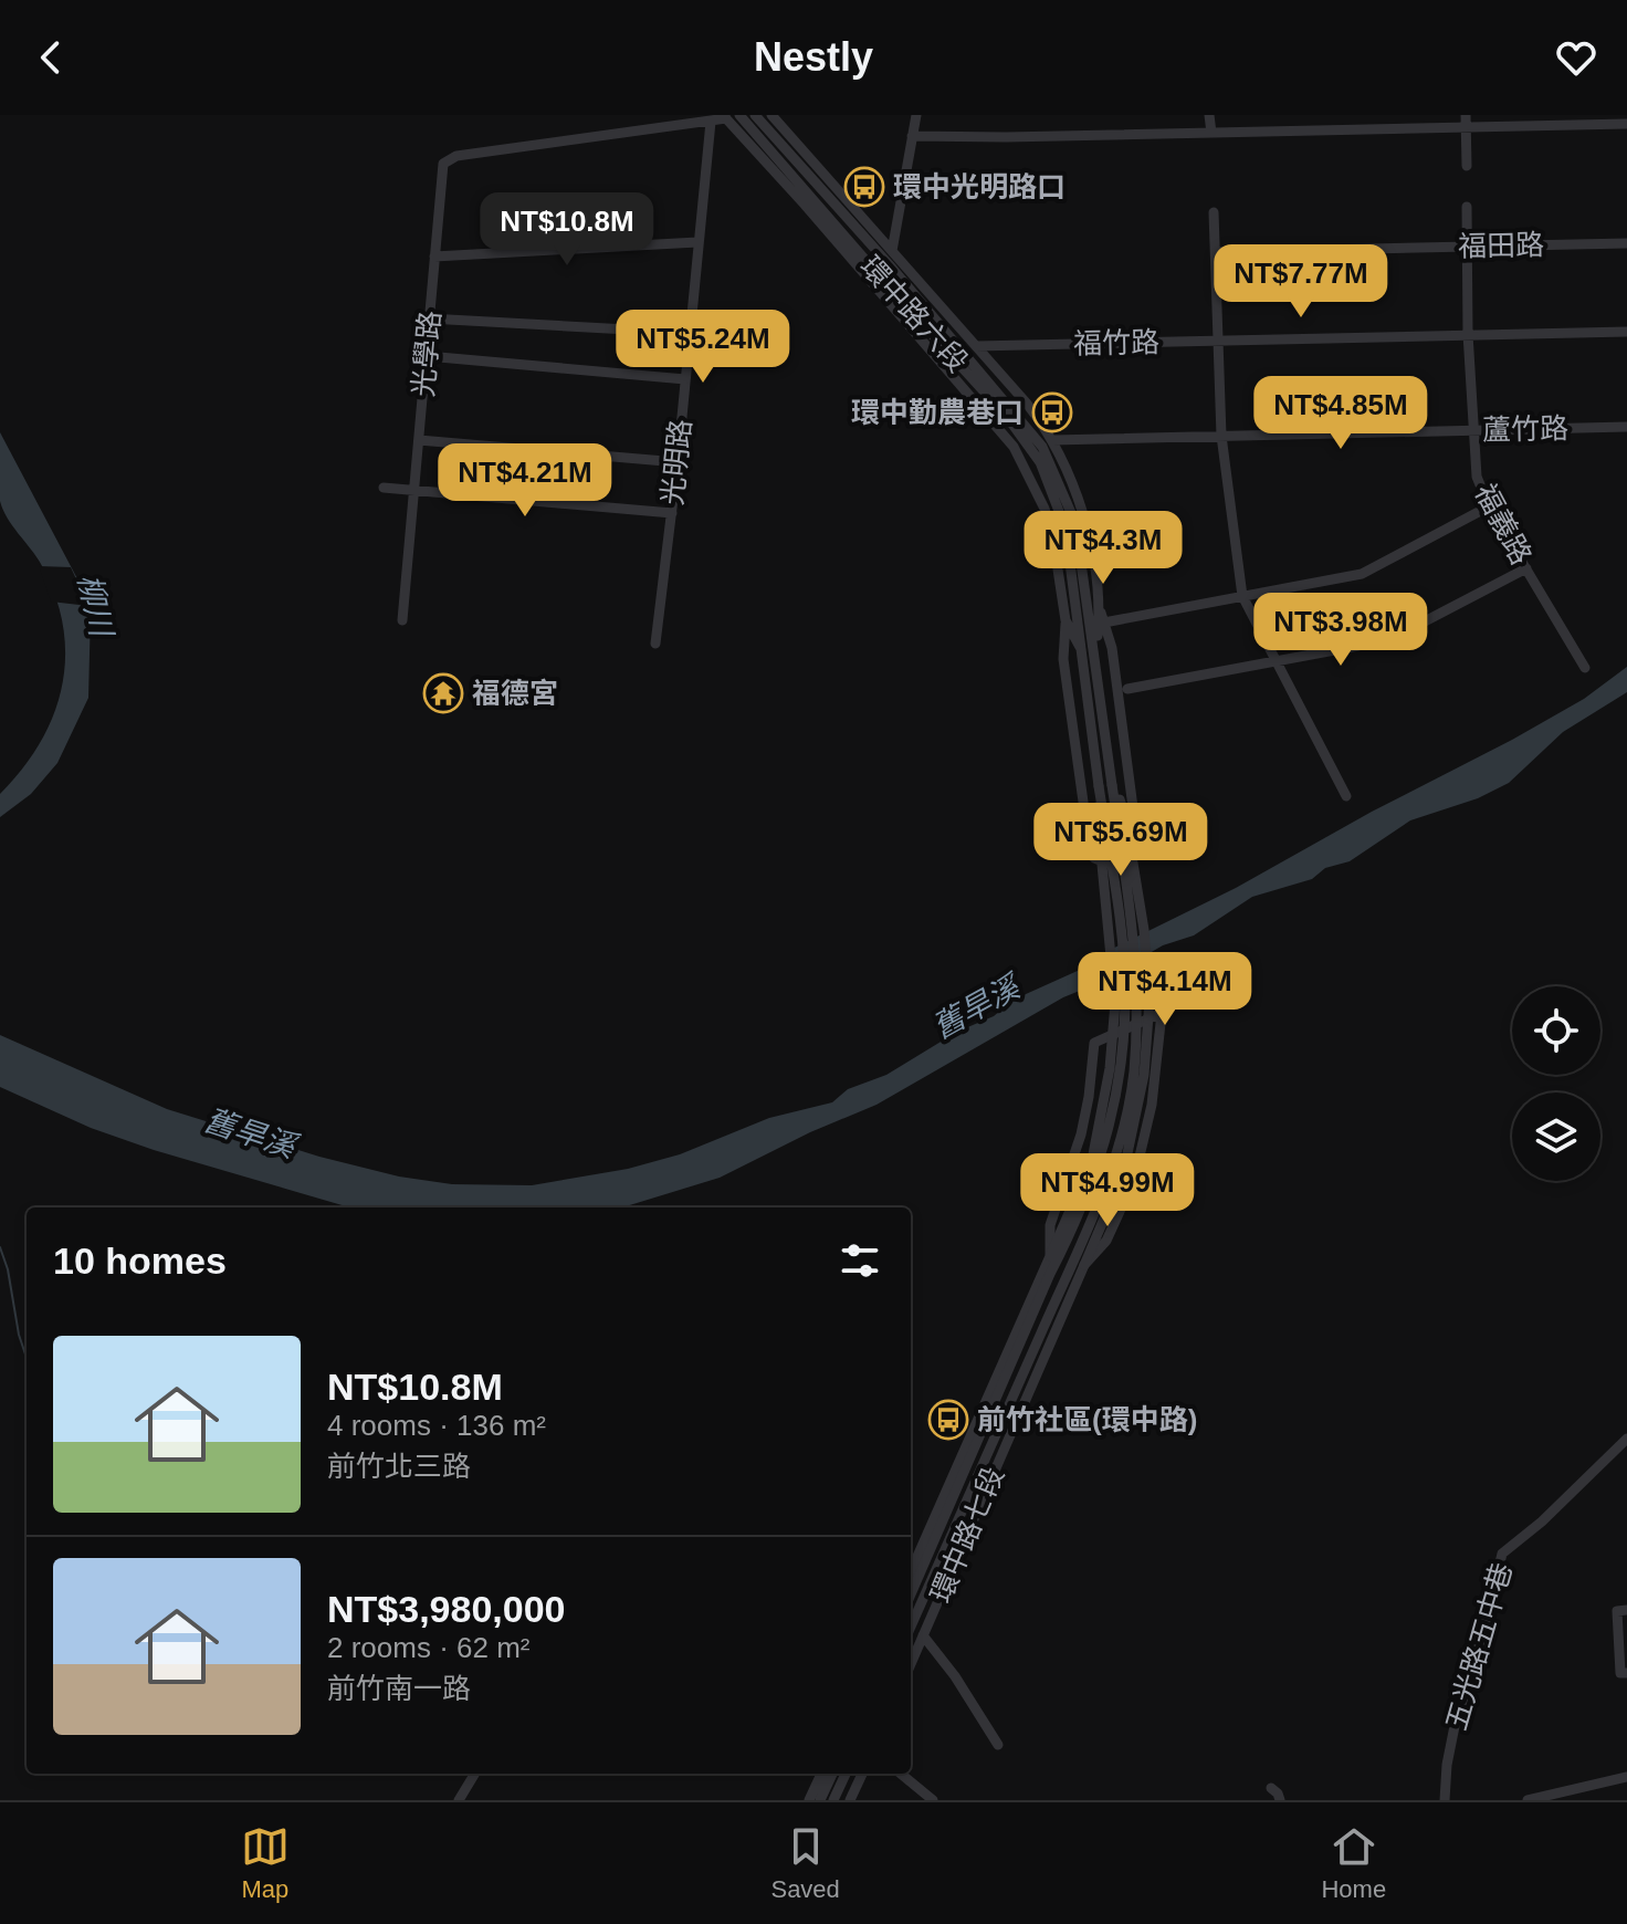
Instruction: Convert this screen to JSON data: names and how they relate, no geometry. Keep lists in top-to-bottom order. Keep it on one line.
{"streets":{"street":["福田路","環中路六段","福竹路","光學路","蘆竹路","光明路","福義路","環中路七段","五光路五中巷"]},"crossings":[["福田路","福義路"],["環中路六段","福竹路"],["環中路六段","蘆竹路"],["環中路六段","環中路七段"],["福竹路","福義路"],["光學路","光明路"],["光學路","環中路七段"],["蘆竹路","福義路"]],"water":["柳川","舊旱溪"],"places":{"bus stop":["環中光明路口","環中勤農巷口","前竹社區(環中路)"],"temple":["福德宮"]},"page":{"header":"Nestly","price":["NT$10.8M","NT$7.77M","NT$5.24M","NT$4.85M","NT$4.21M","NT$4.3M","NT$3.98M","NT$5.69M","NT$4.14M","NT$4.99M"],"heading":"10 homes","list":[{"name":"NT$10.8M","note":"4 rooms · 136 m² · 前竹北三路"},{"name":"NT$3,980,000","note":"2 rooms · 62 m² · 前竹南一路"}],"tabs":["Map","Saved","Home"]}}
